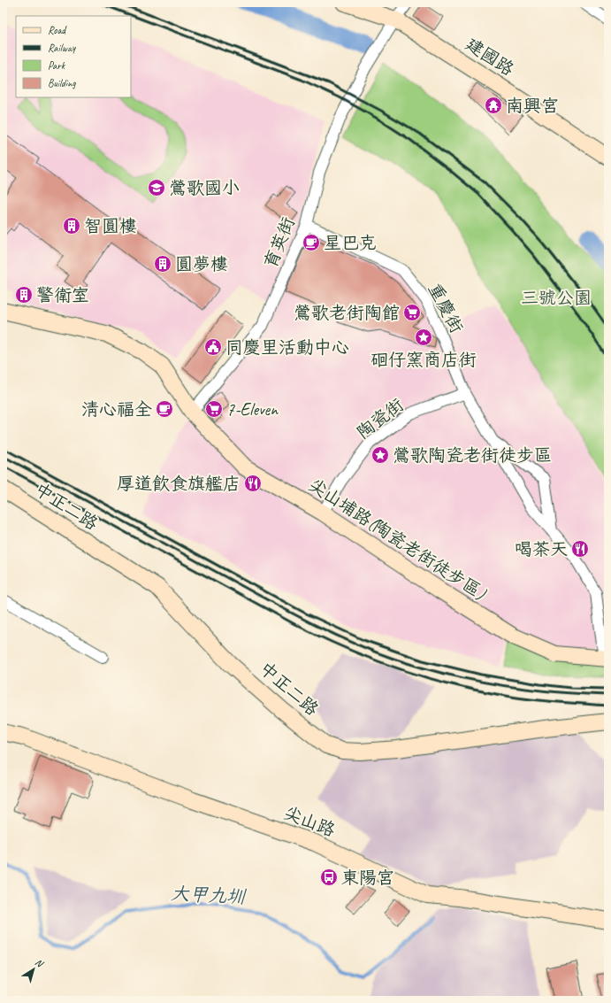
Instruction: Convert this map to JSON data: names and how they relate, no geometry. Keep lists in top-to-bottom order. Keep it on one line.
{"streets":{"main road":["建國路","中正二路","尖山埔路(陶瓷老街徒步區)","尖山路"],"street":["育英街","重慶街","陶瓷街"]},"crossings":[["建國路","育英街"],["育英街","重慶街"],["育英街","尖山埔路(陶瓷老街徒步區)"],["重慶街","陶瓷街"],["重慶街","尖山埔路(陶瓷老街徒步區)"],["陶瓷街","尖山埔路(陶瓷老街徒步區)"]],"water":["大甲九圳"],"parks":["三號公園"],"places":{"temple":["南興宮"],"school or university":["鶯歌國小"],"building":["智圓樓","圓夢樓","警衛室"],"cafe":["星巴克","清心福全"],"supermarket":["鶯歌老街陶館","7-Eleven"],"place":["硘仔窯商店街","鶯歌陶瓷老街徒步區"],"public building":["同慶里活動中心"],"restaurant":["厚道飲食旗艦店","喝茶天"],"bus stop":["東陽宮"]},"legend":["Road","Railway","Park","Building"],"north":"top right"}
